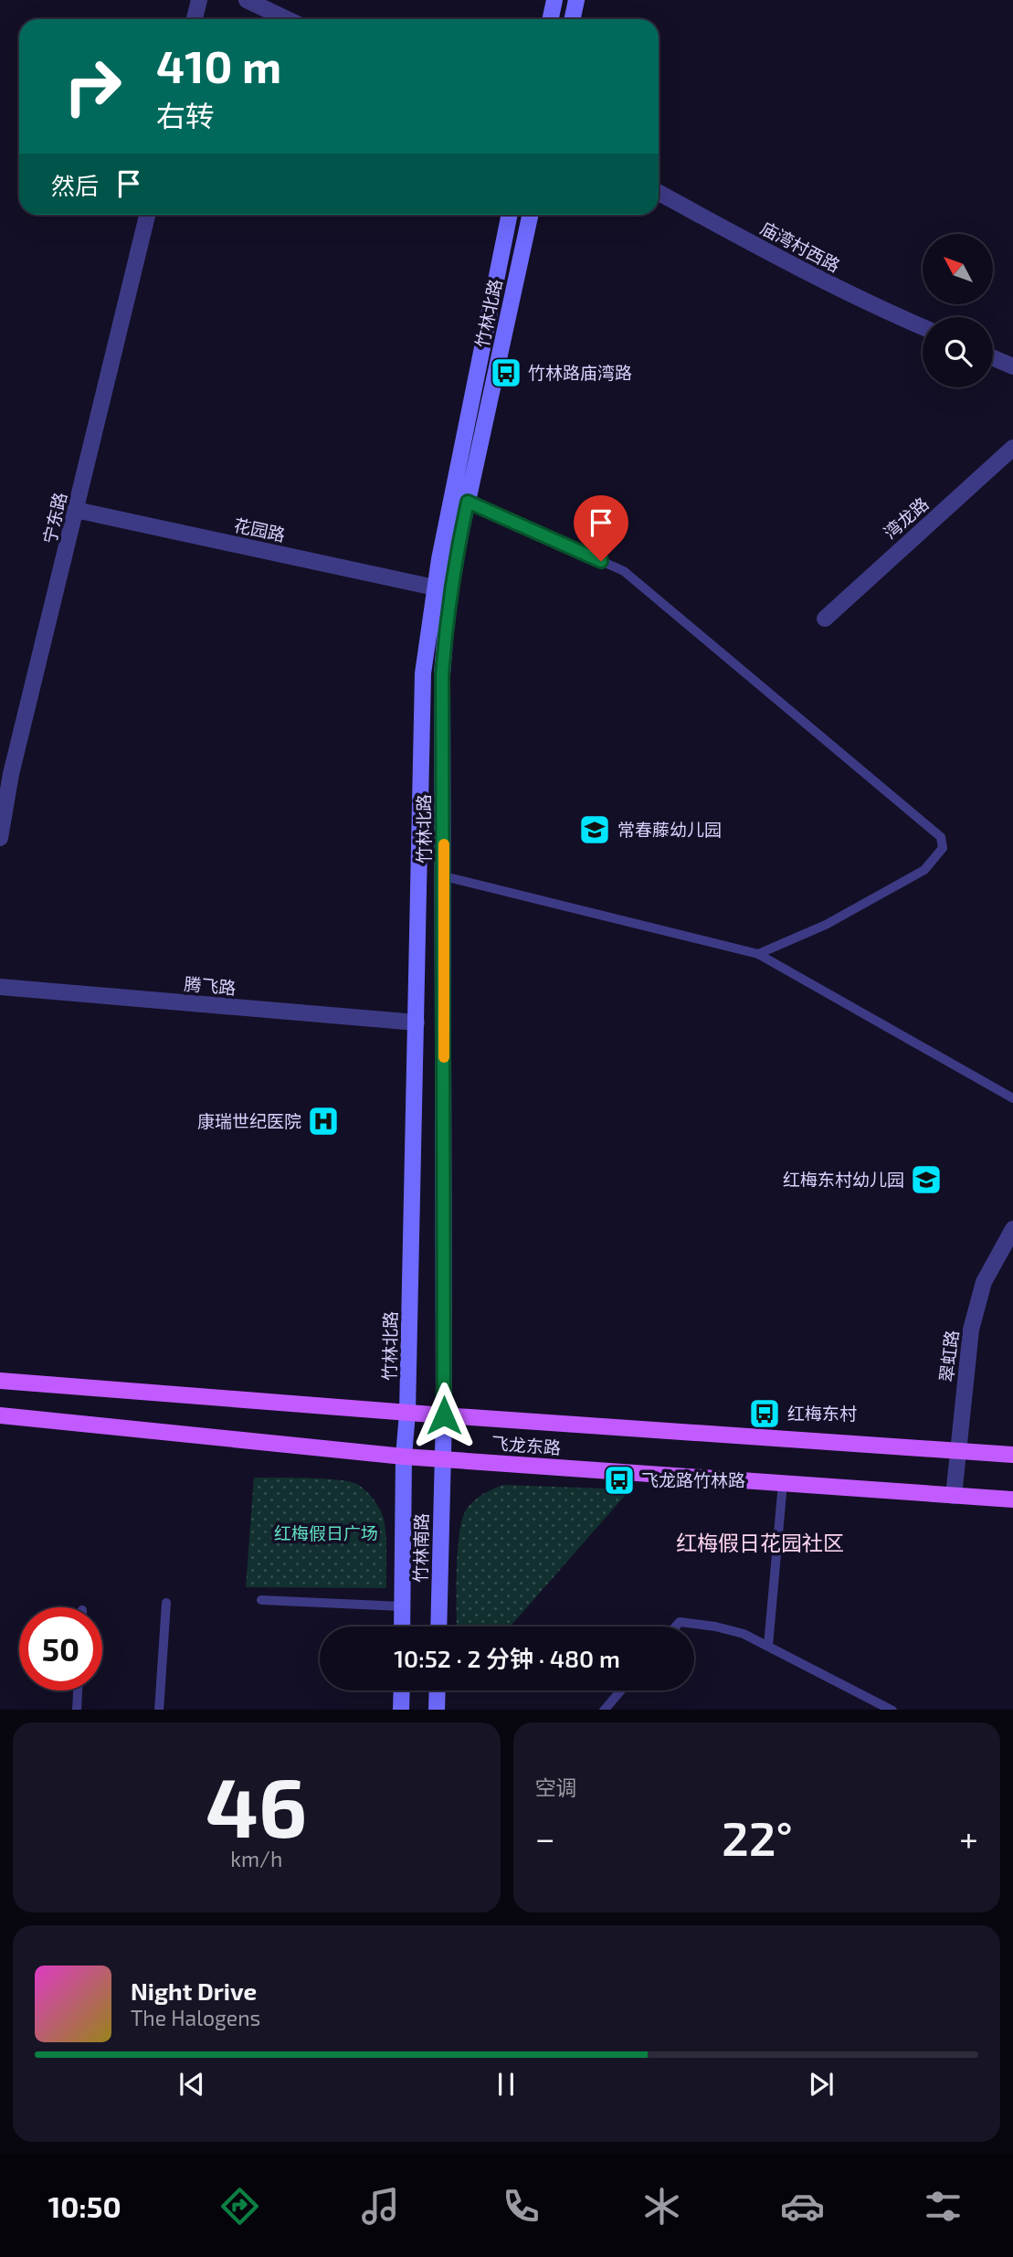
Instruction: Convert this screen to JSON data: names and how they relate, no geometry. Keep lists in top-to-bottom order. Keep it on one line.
{"streets":{"main road":["竹林北路","飞龙东路","竹林南路"],"street":["庙湾村西路","宁东路","湾龙路","花园路","腾飞路","翠虹路"]},"crossings":[["竹林北路","花园路"],["竹林北路","腾飞路"],["竹林北路","飞龙东路"],["竹林北路","竹林南路"],["宁东路","花园路"],["翠虹路","飞龙东路"],["飞龙东路","竹林南路"]],"districts":["红梅假日花园社区"],"parks":["红梅假日广场"],"places":{"bus stop":["竹林路庙湾路","红梅东村","飞龙路竹林路"],"school or university":["常春藤幼儿园","红梅东村幼儿园"],"hospital":["康瑞世纪医院"]},"north":"top left","page":{"turn":["410 m","右转"],"then":"然后","limit":"50","trip":"10:52 · 2 分钟 · 480 m","tile":[["46","km/h"],"空调"],"heat":["−","22°","+"],"song":["Night Drive","The Halogens"],"tabs":"10:50"}}
